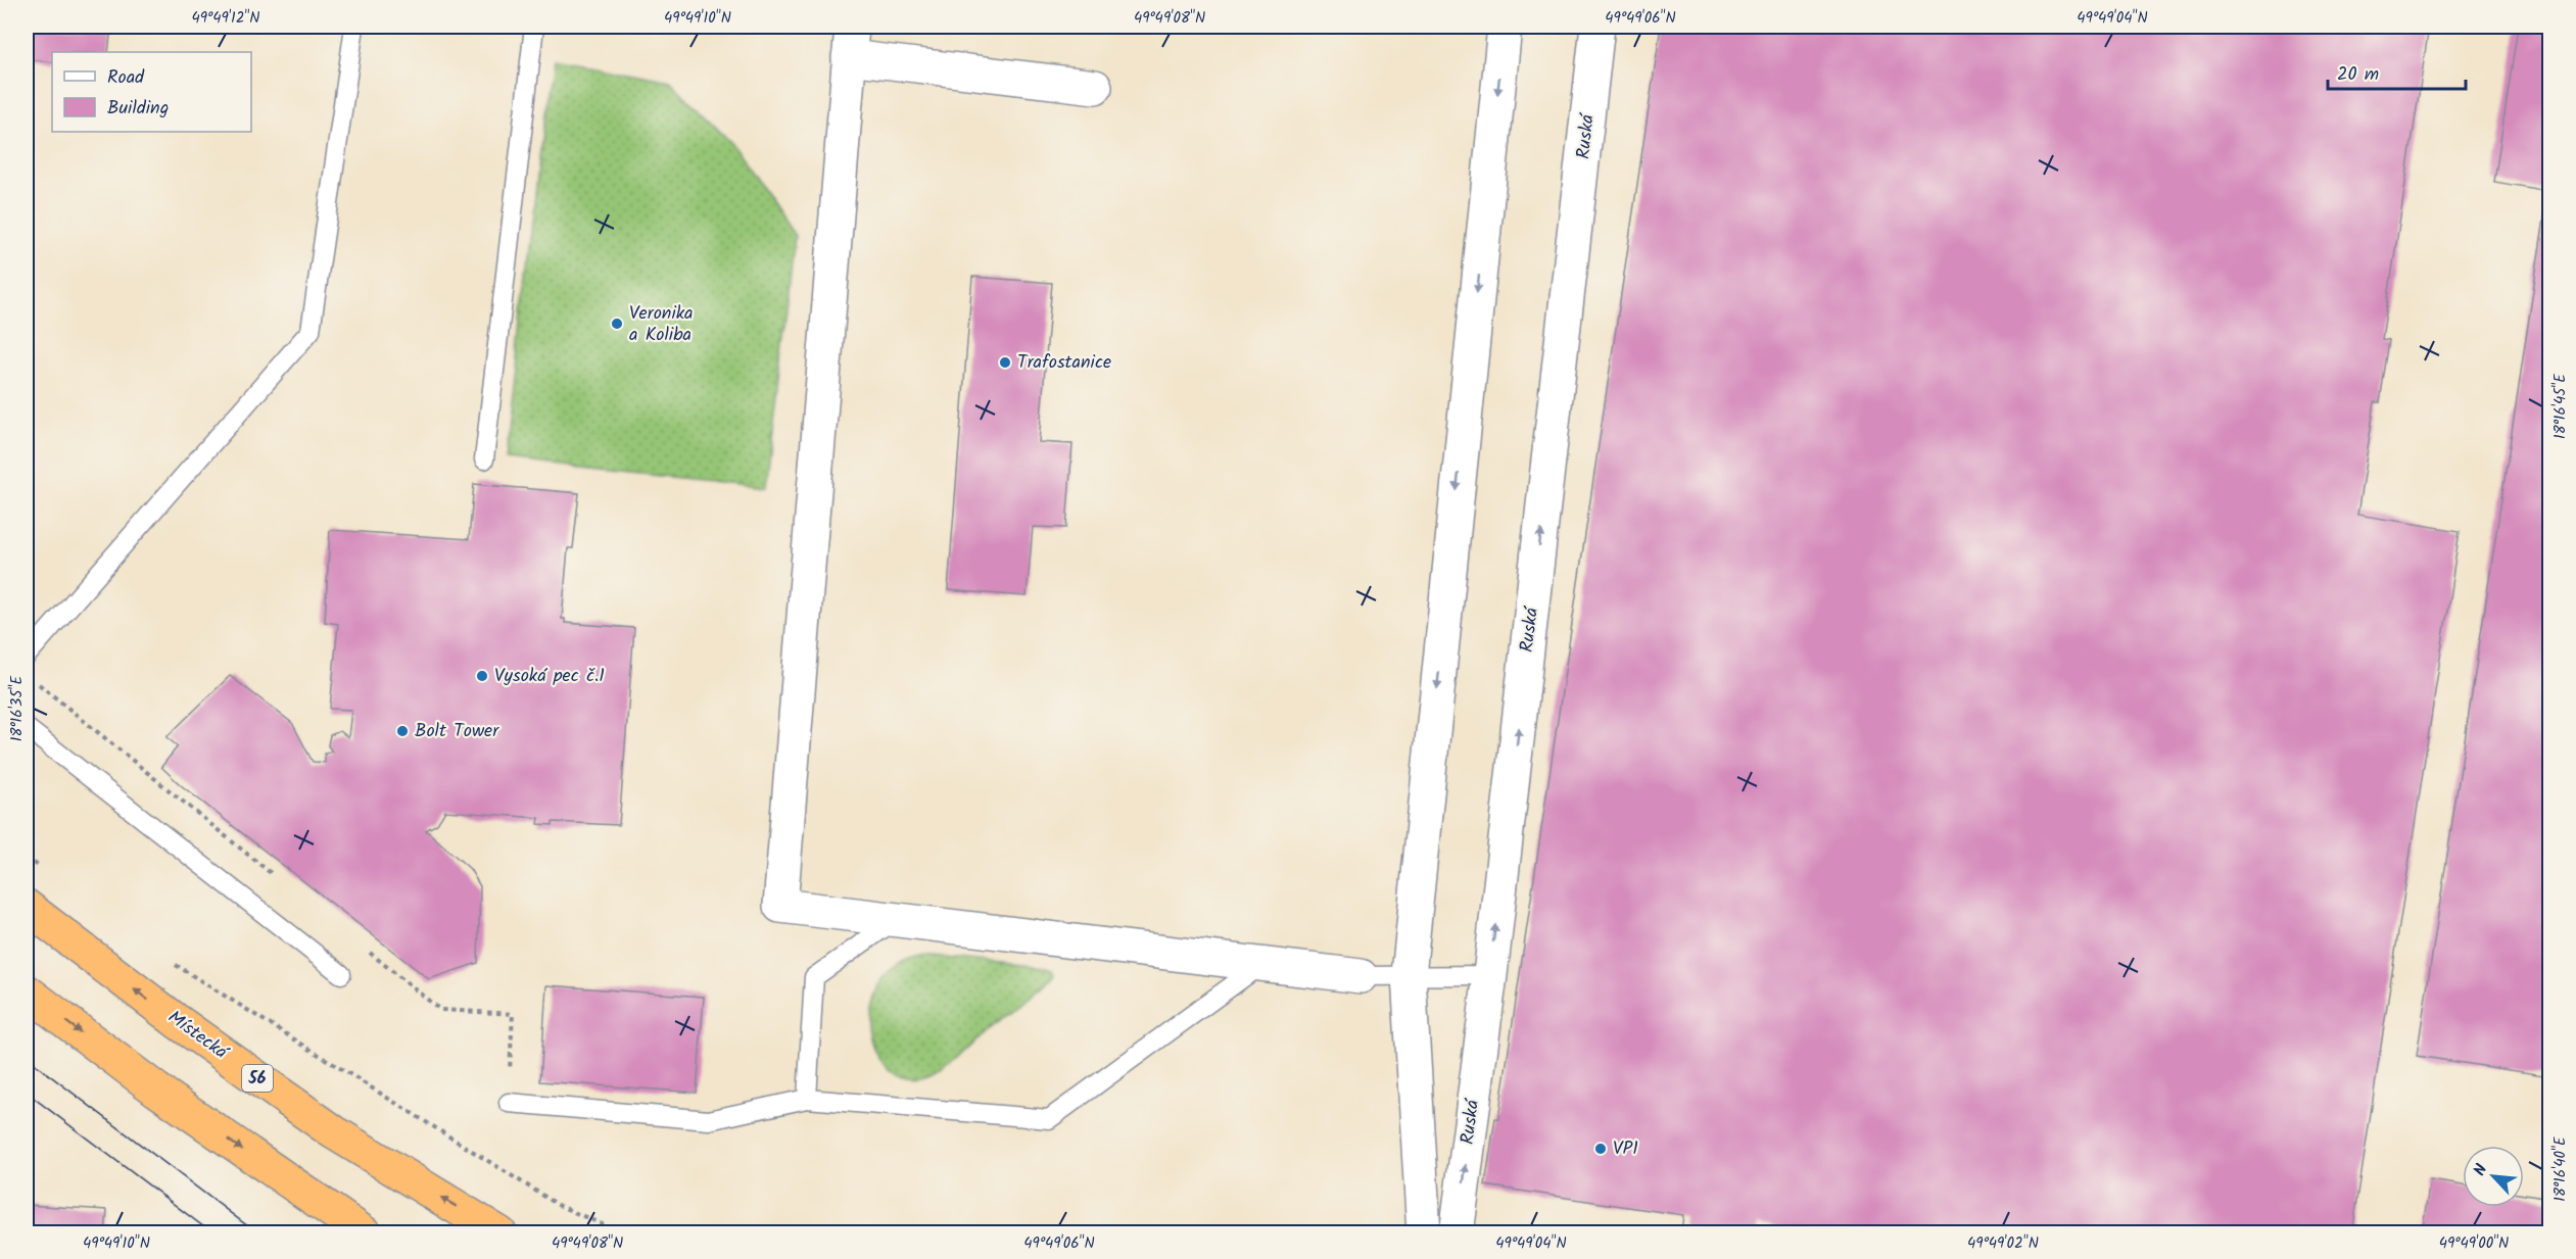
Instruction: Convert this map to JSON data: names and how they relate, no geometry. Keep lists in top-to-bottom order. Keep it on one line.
{"streets":{"highway":["Místecká","56"],"street":["Ruská"]},"places":["Veronika a Koliba","Trafostanice","Vysoká pec č.1","Bolt Tower","VP1"],"legend":["Road","Building"],"scale_bar":"20 m","north":"top left","coordinates":["49°49'12\"N","49°49'10\"N","49°49'08\"N","49°49'06\"N","49°49'04\"N","18°16'45\"E","18°16'35\"E","18°16'40\"E","49°49'02\"N","49°49'00\"N"]}
